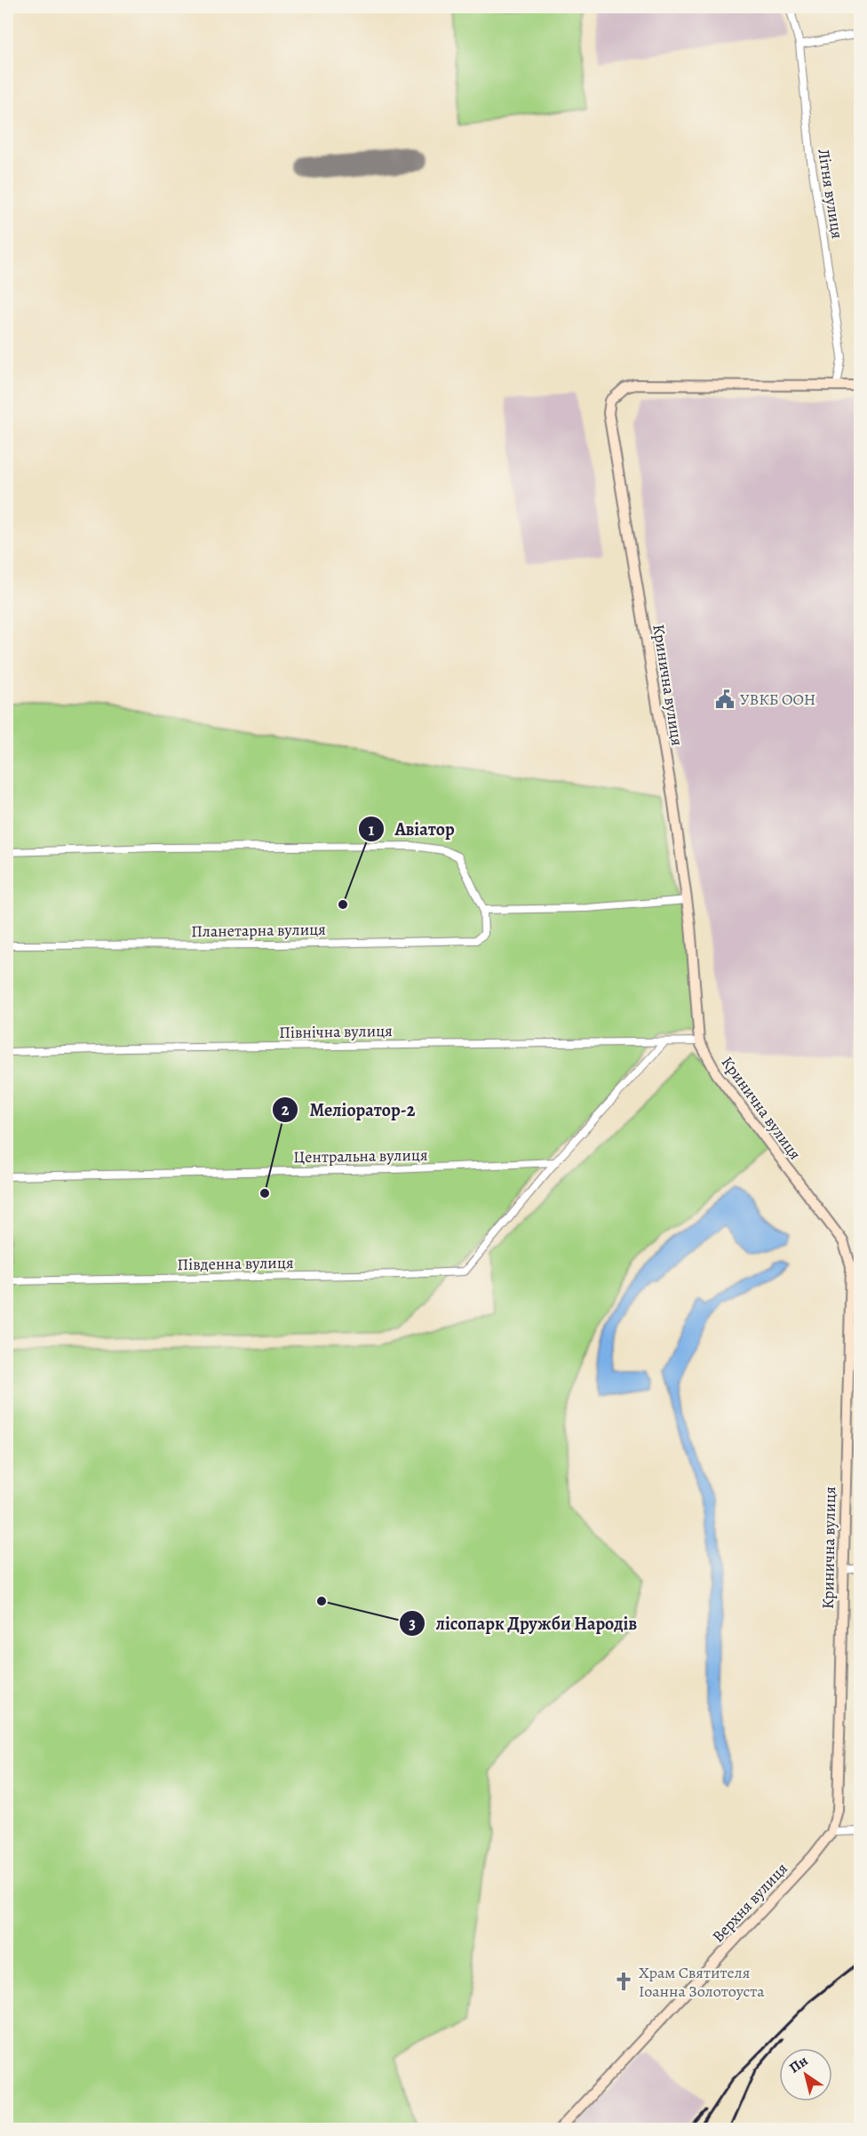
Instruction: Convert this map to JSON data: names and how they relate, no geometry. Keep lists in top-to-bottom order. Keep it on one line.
{"streets":{"street":["Літня вулиця","Кринична вулиця","Планетарна вулиця","Північна вулиця","Центральна вулиця","Південна вулиця","Верхня вулиця"]},"crossings":[["Літня вулиця","Кринична вулиця"],["Кринична вулиця","Північна вулиця"],["Кринична вулиця","Верхня вулиця"],["Центральна вулиця","Південна вулиця"]],"places":{"public building":["УВКБ ООН"],"other":["Авіатор","Меліоратор-2","лісопарк Дружби Народів"],"church":["Храм Святителя Іоанна Золотоуста"]},"north":"top left"}
